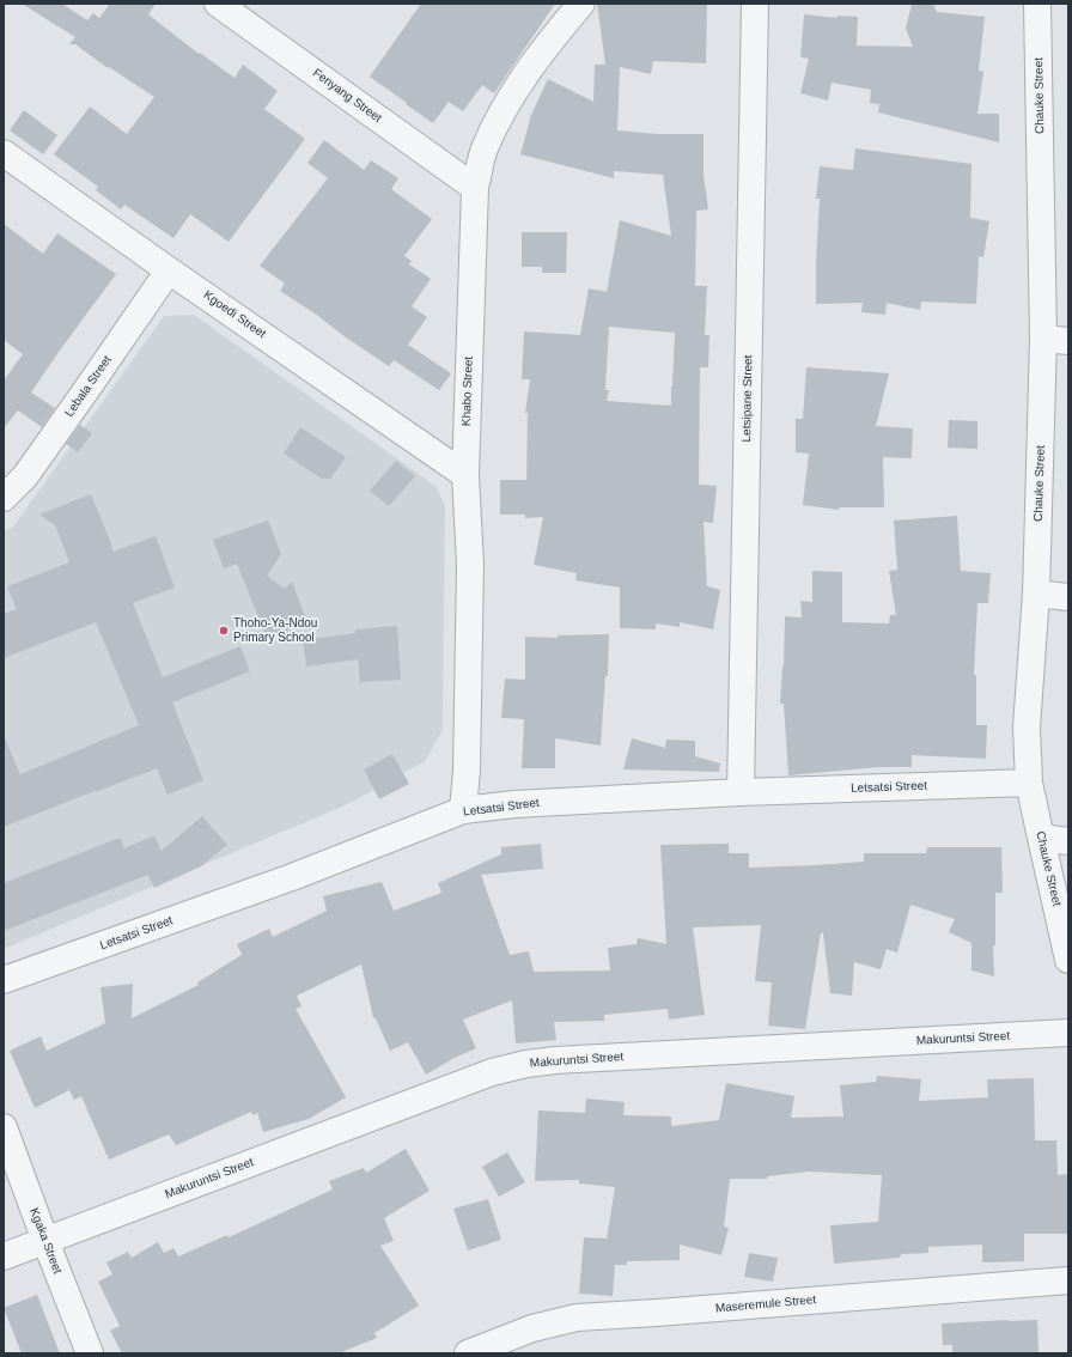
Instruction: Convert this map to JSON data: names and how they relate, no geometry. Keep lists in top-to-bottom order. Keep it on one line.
{"streets":{"street":["Fenyang Street","Chauke Street","Kgoedi Street","Lebala Street","Khabo Street","Letsipane Street","Letsatsi Street","Makuruntsi Street","Kgaka Street","Maseremule Street"]},"crossings":[["Fenyang Street","Khabo Street"],["Chauke Street","Letsatsi Street"],["Kgoedi Street","Lebala Street"],["Kgoedi Street","Khabo Street"],["Khabo Street","Letsatsi Street"],["Letsipane Street","Letsatsi Street"],["Makuruntsi Street","Kgaka Street"]],"places":["Thoho-Ya-Ndou Primary School"]}
